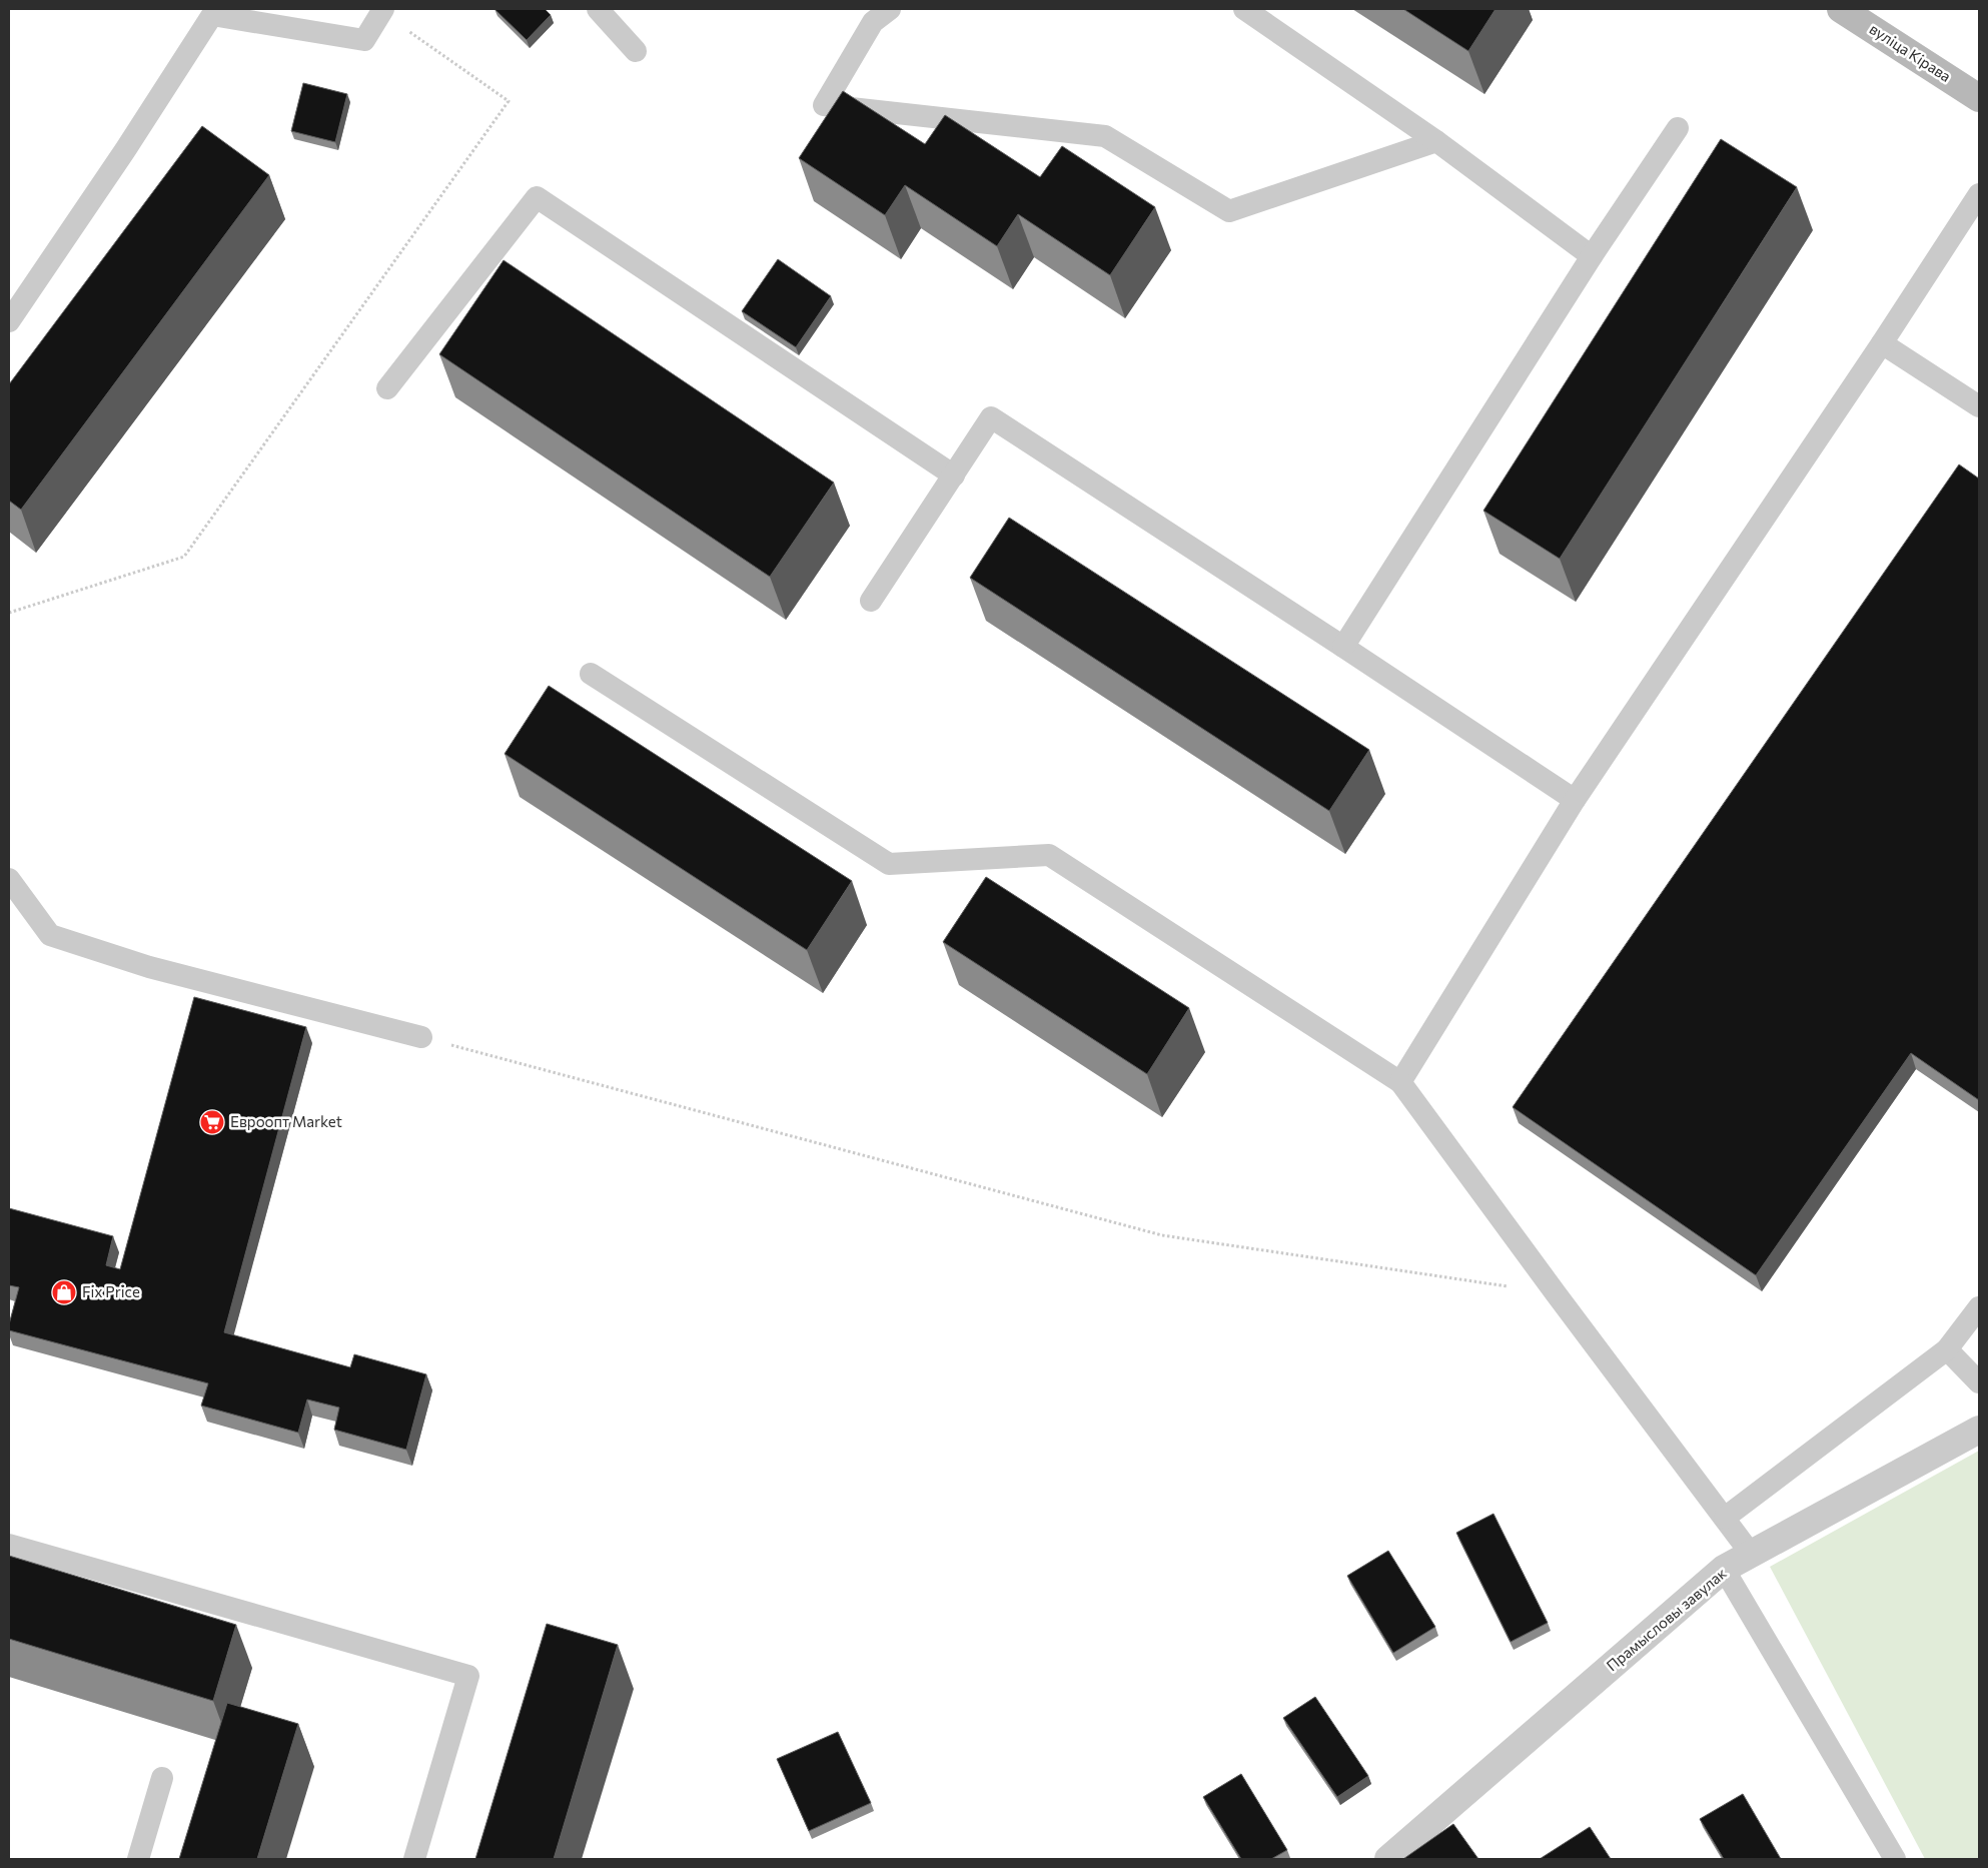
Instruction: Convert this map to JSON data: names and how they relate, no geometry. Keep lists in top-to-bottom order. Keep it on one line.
{"streets":{"main road":["вуліца Кірава"],"street":["Прамысловы завулак"]},"places":{"supermarket":["Евроопт Market"],"shop":["Fix Price"]}}
